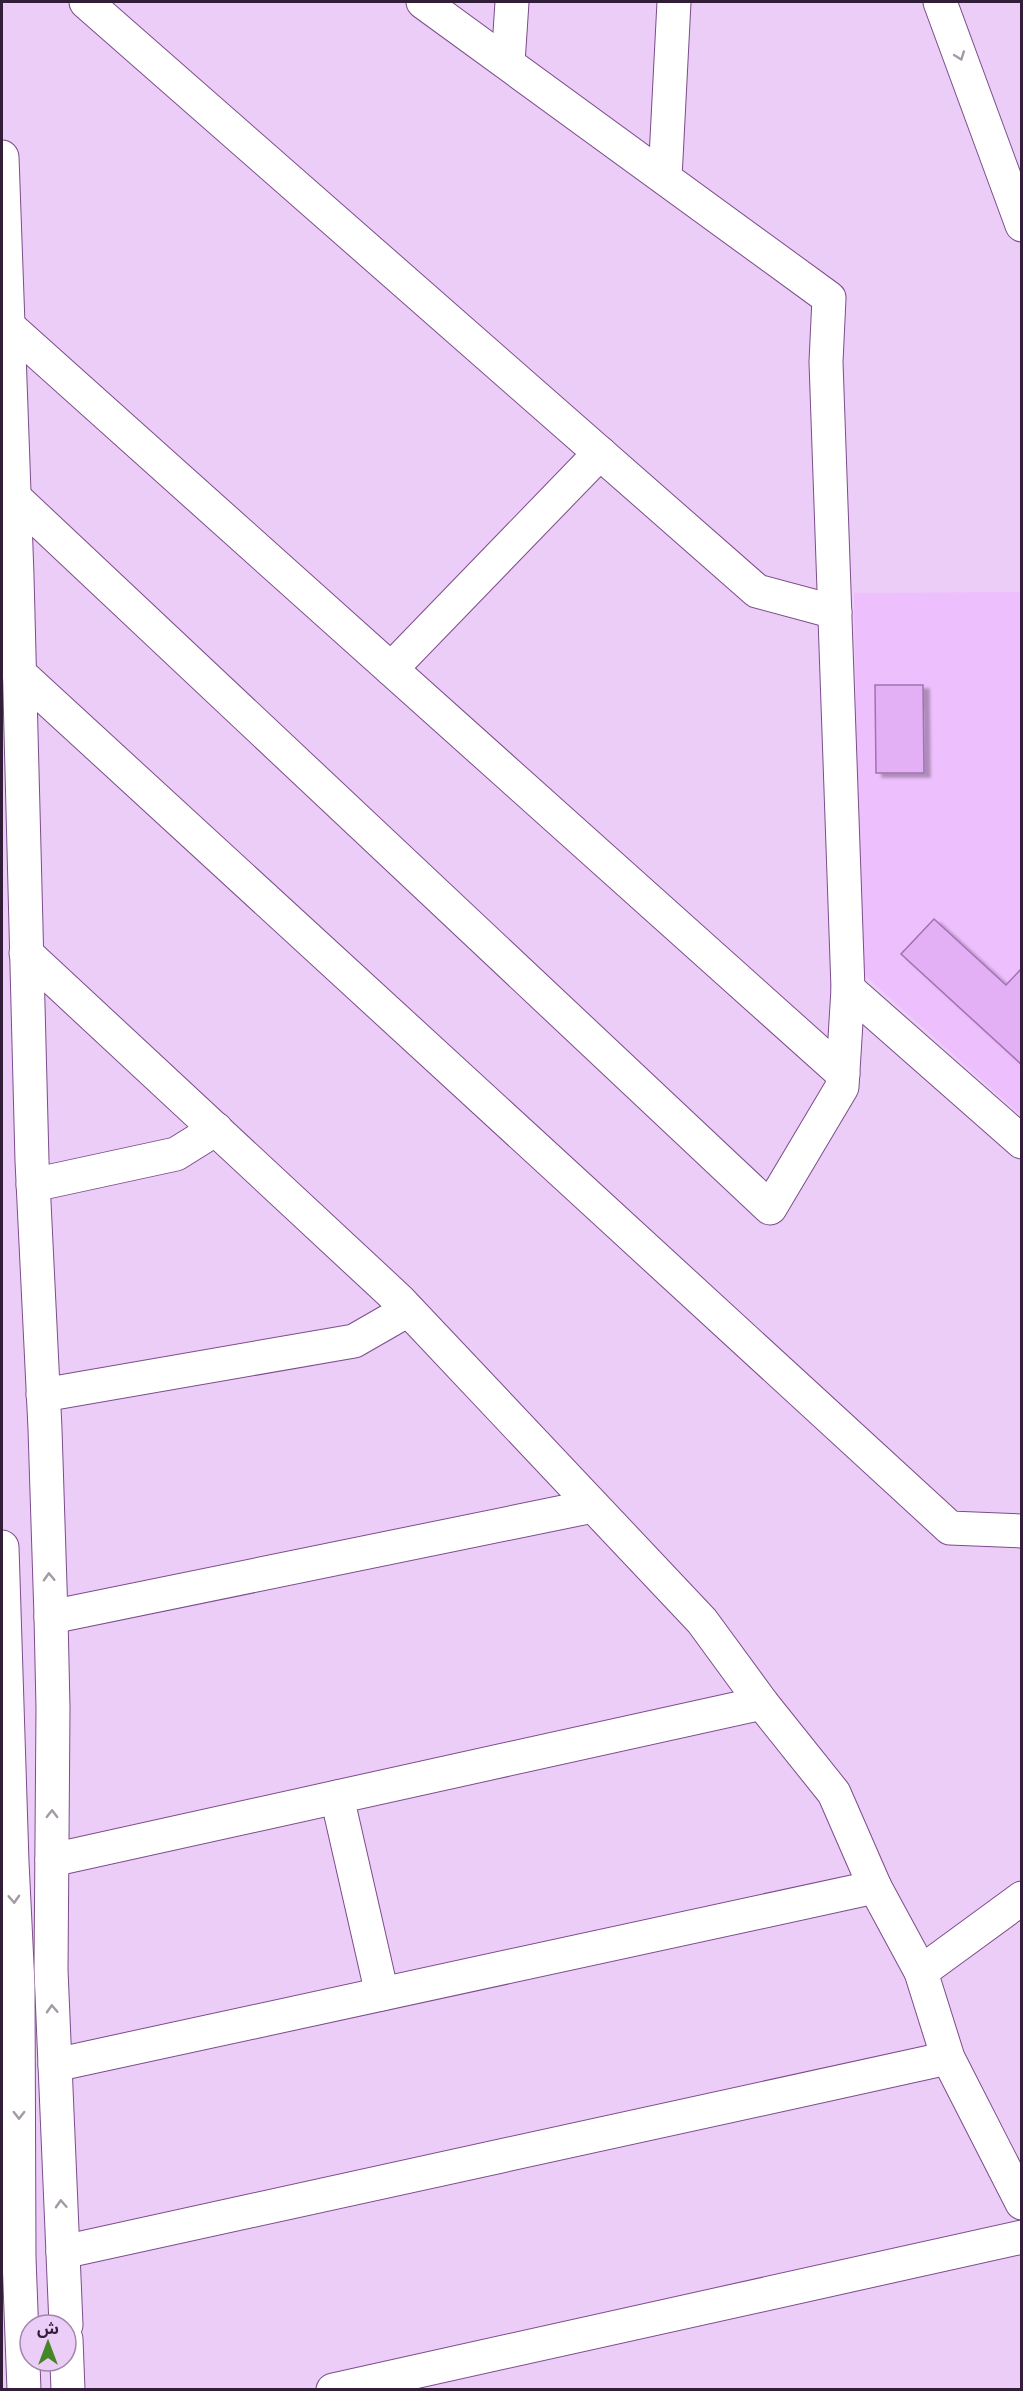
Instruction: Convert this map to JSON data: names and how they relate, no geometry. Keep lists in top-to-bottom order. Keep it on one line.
{"north":"top"}
